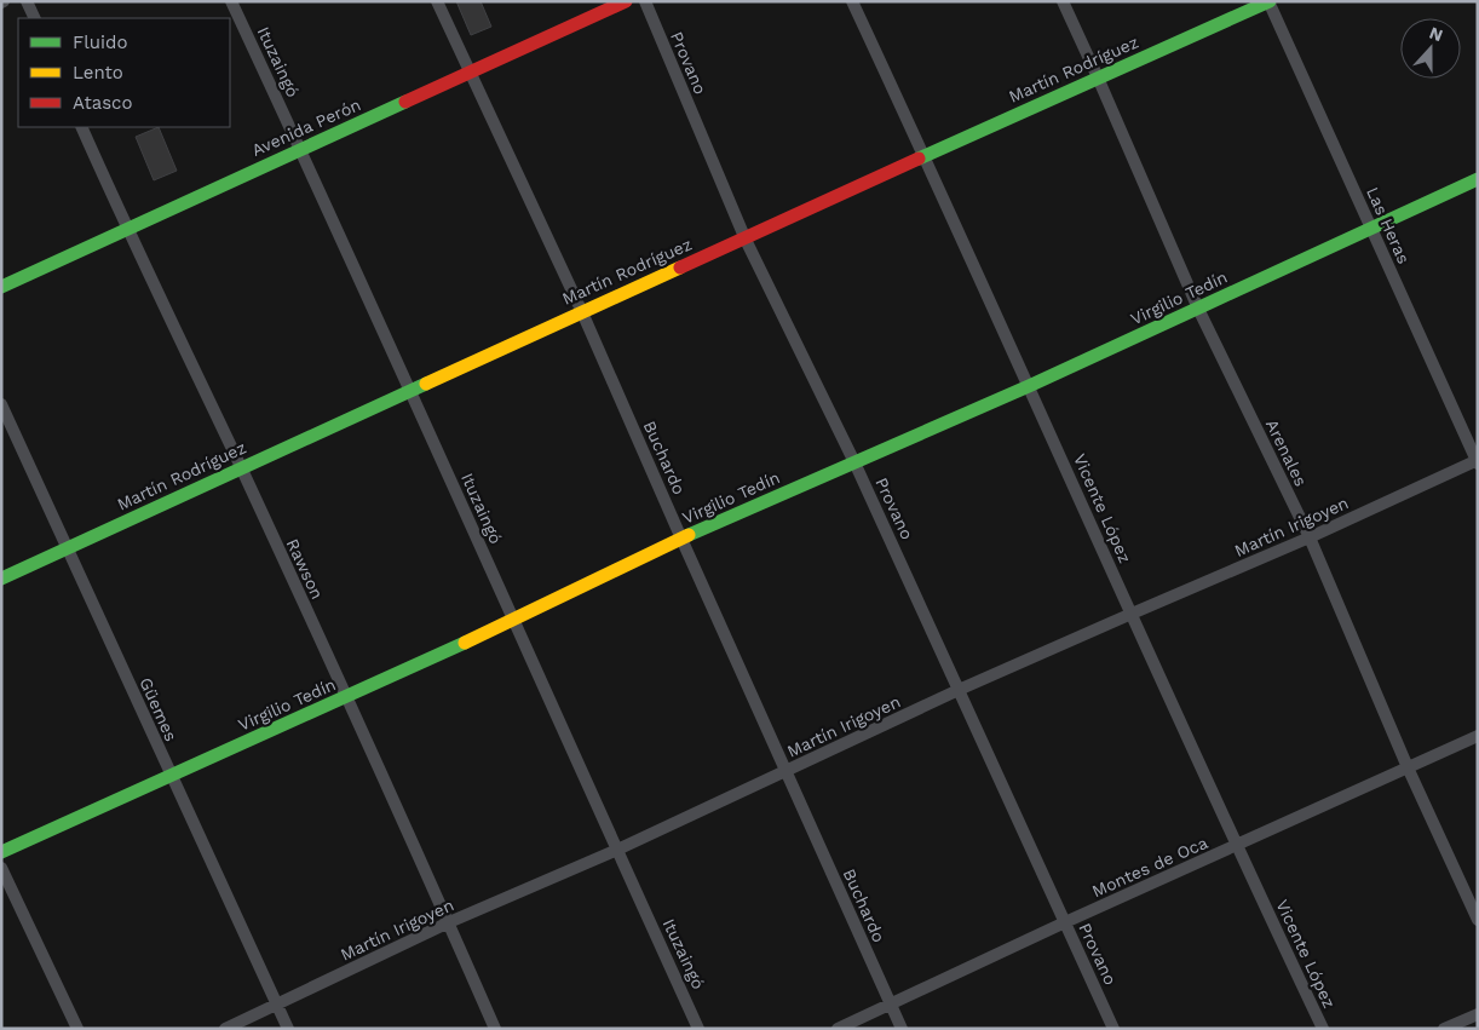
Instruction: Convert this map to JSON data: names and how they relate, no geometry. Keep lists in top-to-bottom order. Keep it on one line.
{"streets":{"street":["Ituzaingó","Provano","Martín Rodríguez","Avenida Perón","Las Heras","Virgilio Tedín","Arenales","Buchardo","Vicente López","Martín Irigoyen","Rawson","Güemes","Montes de Oca"]},"crossings":[["Ituzaingó","Martín Rodríguez"],["Ituzaingó","Avenida Perón"],["Ituzaingó","Virgilio Tedín"],["Ituzaingó","Martín Irigoyen"],["Provano","Martín Rodríguez"],["Provano","Virgilio Tedín"],["Provano","Martín Irigoyen"],["Provano","Montes de Oca"],["Martín Rodríguez","Las Heras"],["Martín Rodríguez","Arenales"],["Martín Rodríguez","Buchardo"],["Martín Rodríguez","Vicente López"],["Martín Rodríguez","Rawson"],["Martín Rodríguez","Güemes"],["Avenida Perón","Buchardo"],["Avenida Perón","Rawson"],["Las Heras","Virgilio Tedín"],["Las Heras","Martín Irigoyen"],["Virgilio Tedín","Arenales"],["Virgilio Tedín","Buchardo"],["Virgilio Tedín","Vicente López"],["Virgilio Tedín","Rawson"],["Virgilio Tedín","Güemes"],["Arenales","Martín Irigoyen"],["Arenales","Montes de Oca"],["Buchardo","Martín Irigoyen"],["Buchardo","Montes de Oca"],["Vicente López","Martín Irigoyen"],["Vicente López","Montes de Oca"],["Martín Irigoyen","Rawson"],["Martín Irigoyen","Güemes"]],"legend":["Fluido","Lento","Atasco"],"north":"top"}
